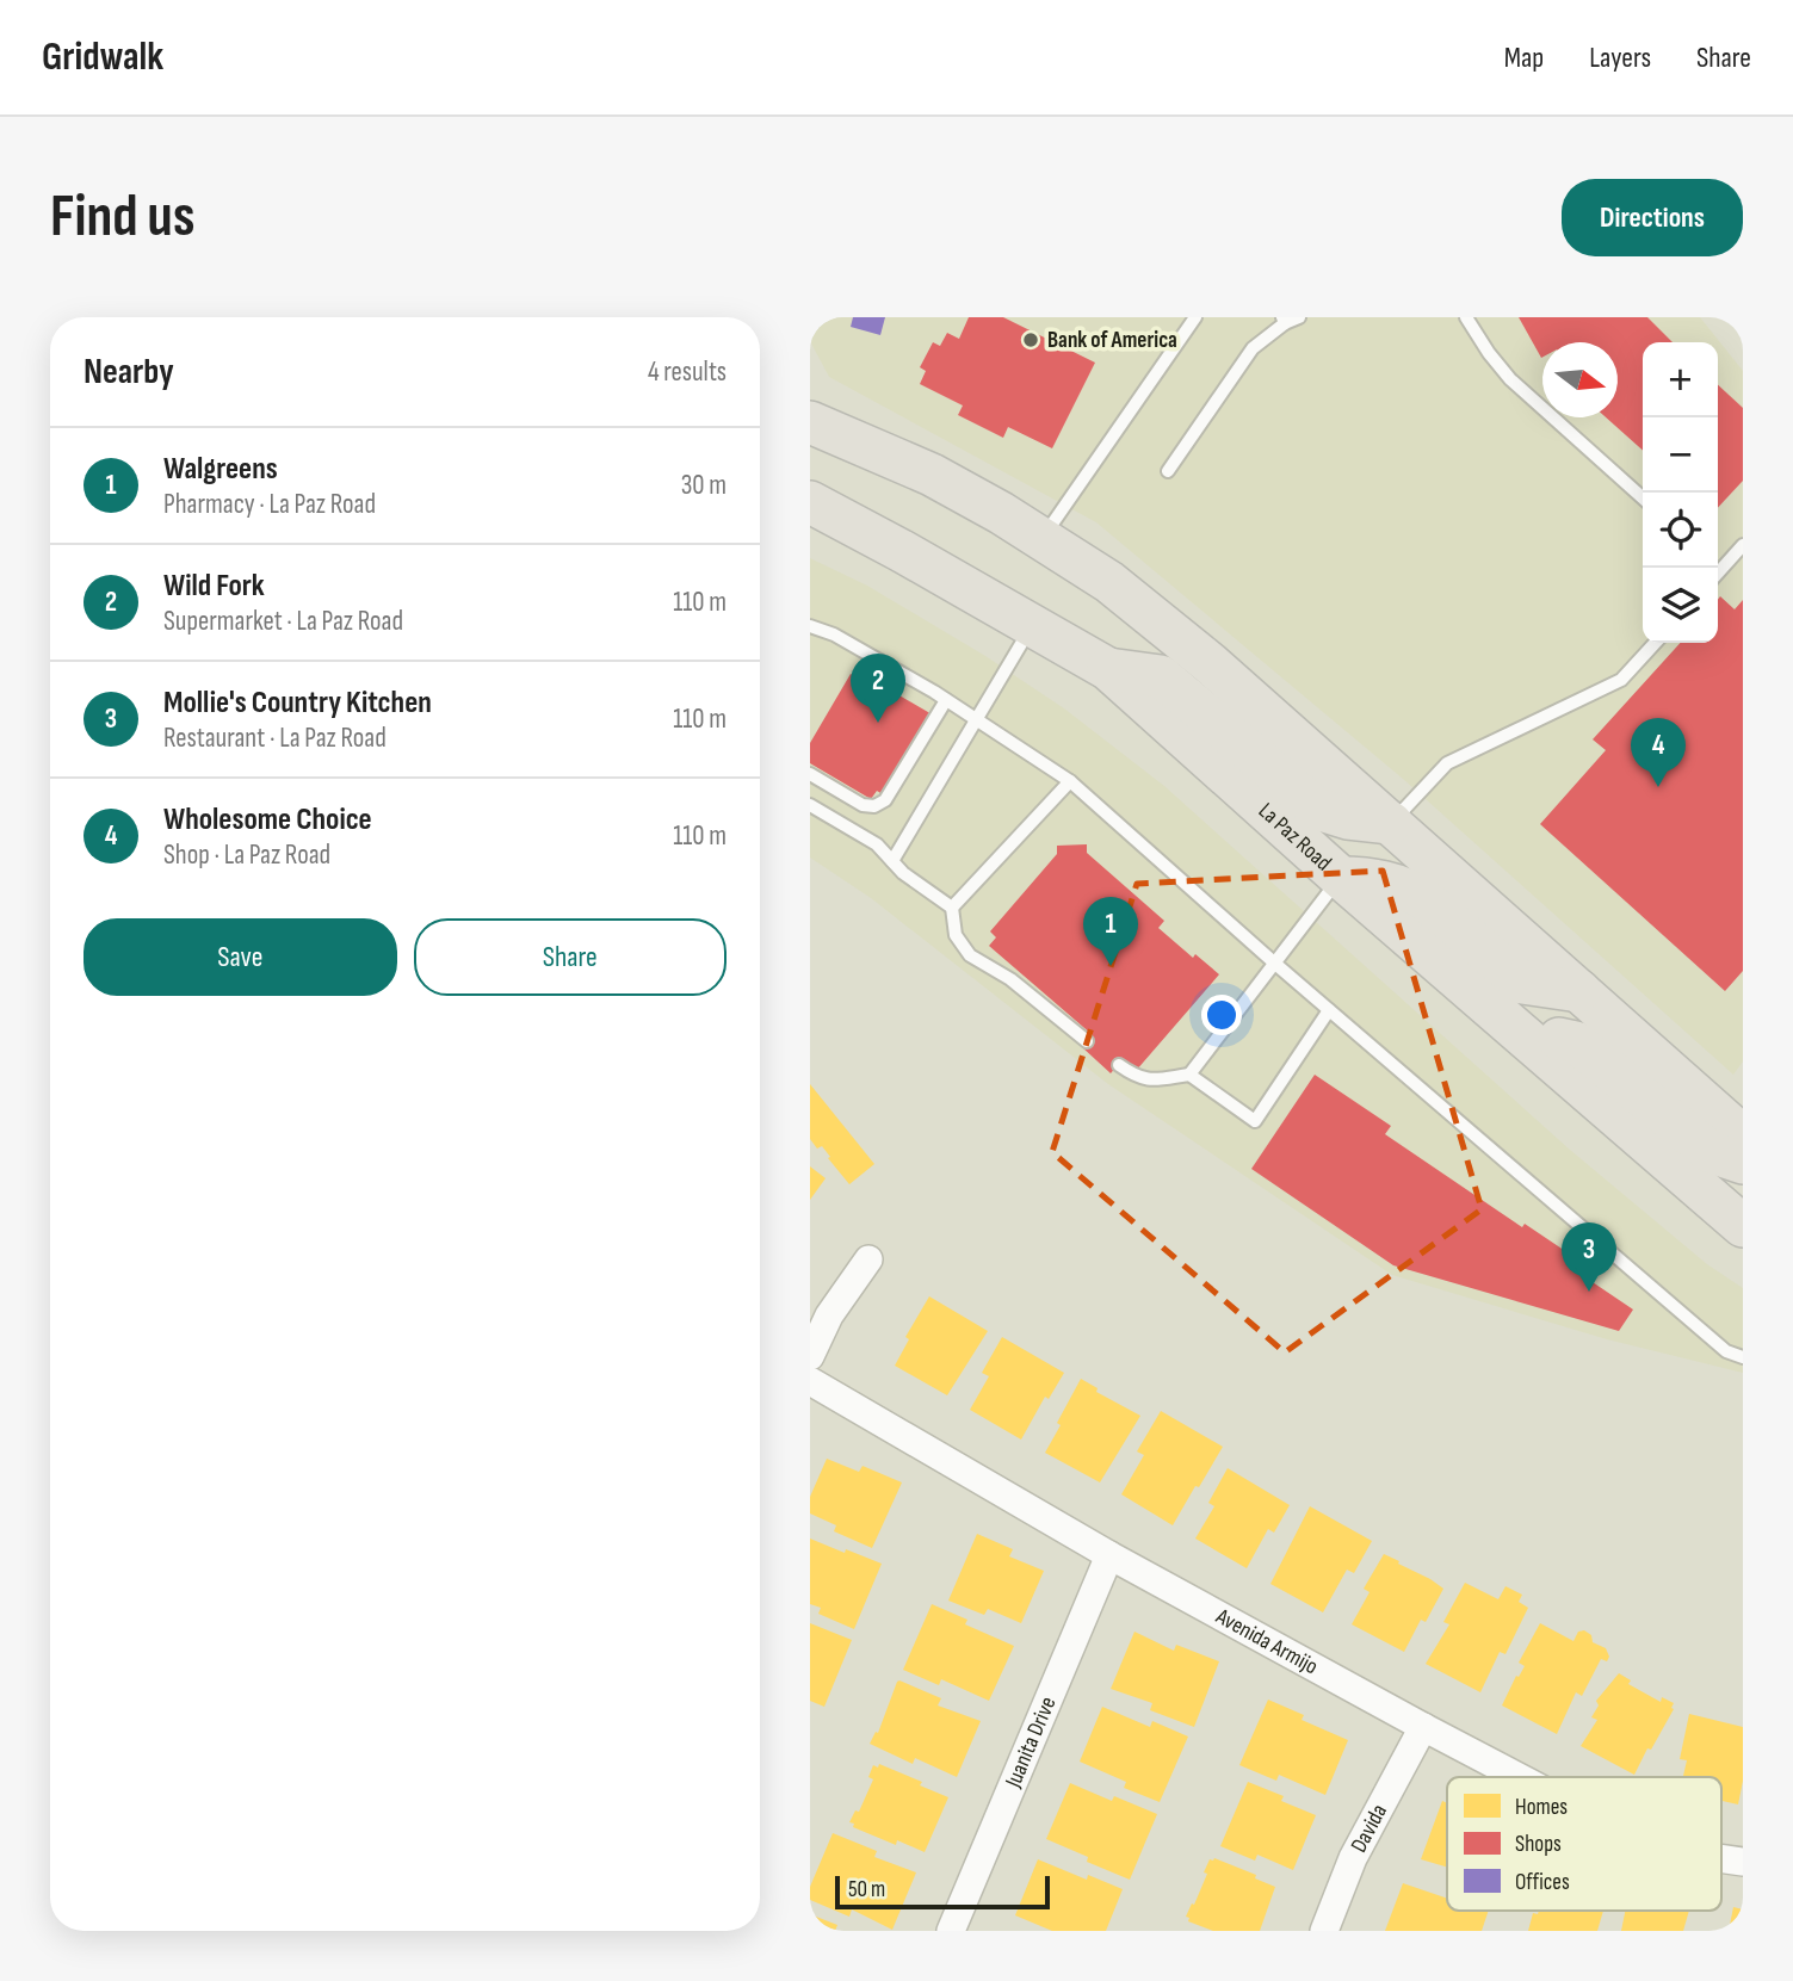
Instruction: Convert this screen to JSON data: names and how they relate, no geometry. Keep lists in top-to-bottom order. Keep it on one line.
{"streets":{"main road":["La Paz Road"],"street":["Avenida Armijo","Juanita Drive","Davida"]},"crossings":[["Avenida Armijo","Juanita Drive"],["Avenida Armijo","Davida"]],"places":["Bank of America"],"legend":["Homes","Shops","Offices"],"scale_bar":"50 m","north":"right","page":{"header":"Gridwalk","nav":["Map","Layers","Share"],"buttons":["Directions",["Save","Share"]],"title":"Find us","heading":["Nearby","4 results"],"map_buttons":["+","−"],"list":[{"mark":"1","name":"Walgreens","note":"Pharmacy · La Paz Road","value":"30 m"},{"mark":"2","name":"Wild Fork","note":"Supermarket · La Paz Road","value":"110 m"},{"mark":"3","name":"Mollie's Country Kitchen","note":"Restaurant · La Paz Road","value":"110 m"},{"mark":"4","name":"Wholesome Choice","note":"Shop · La Paz Road","value":"110 m"}],"pins":["2","4","1","3"],"scale":"50 m"}}
